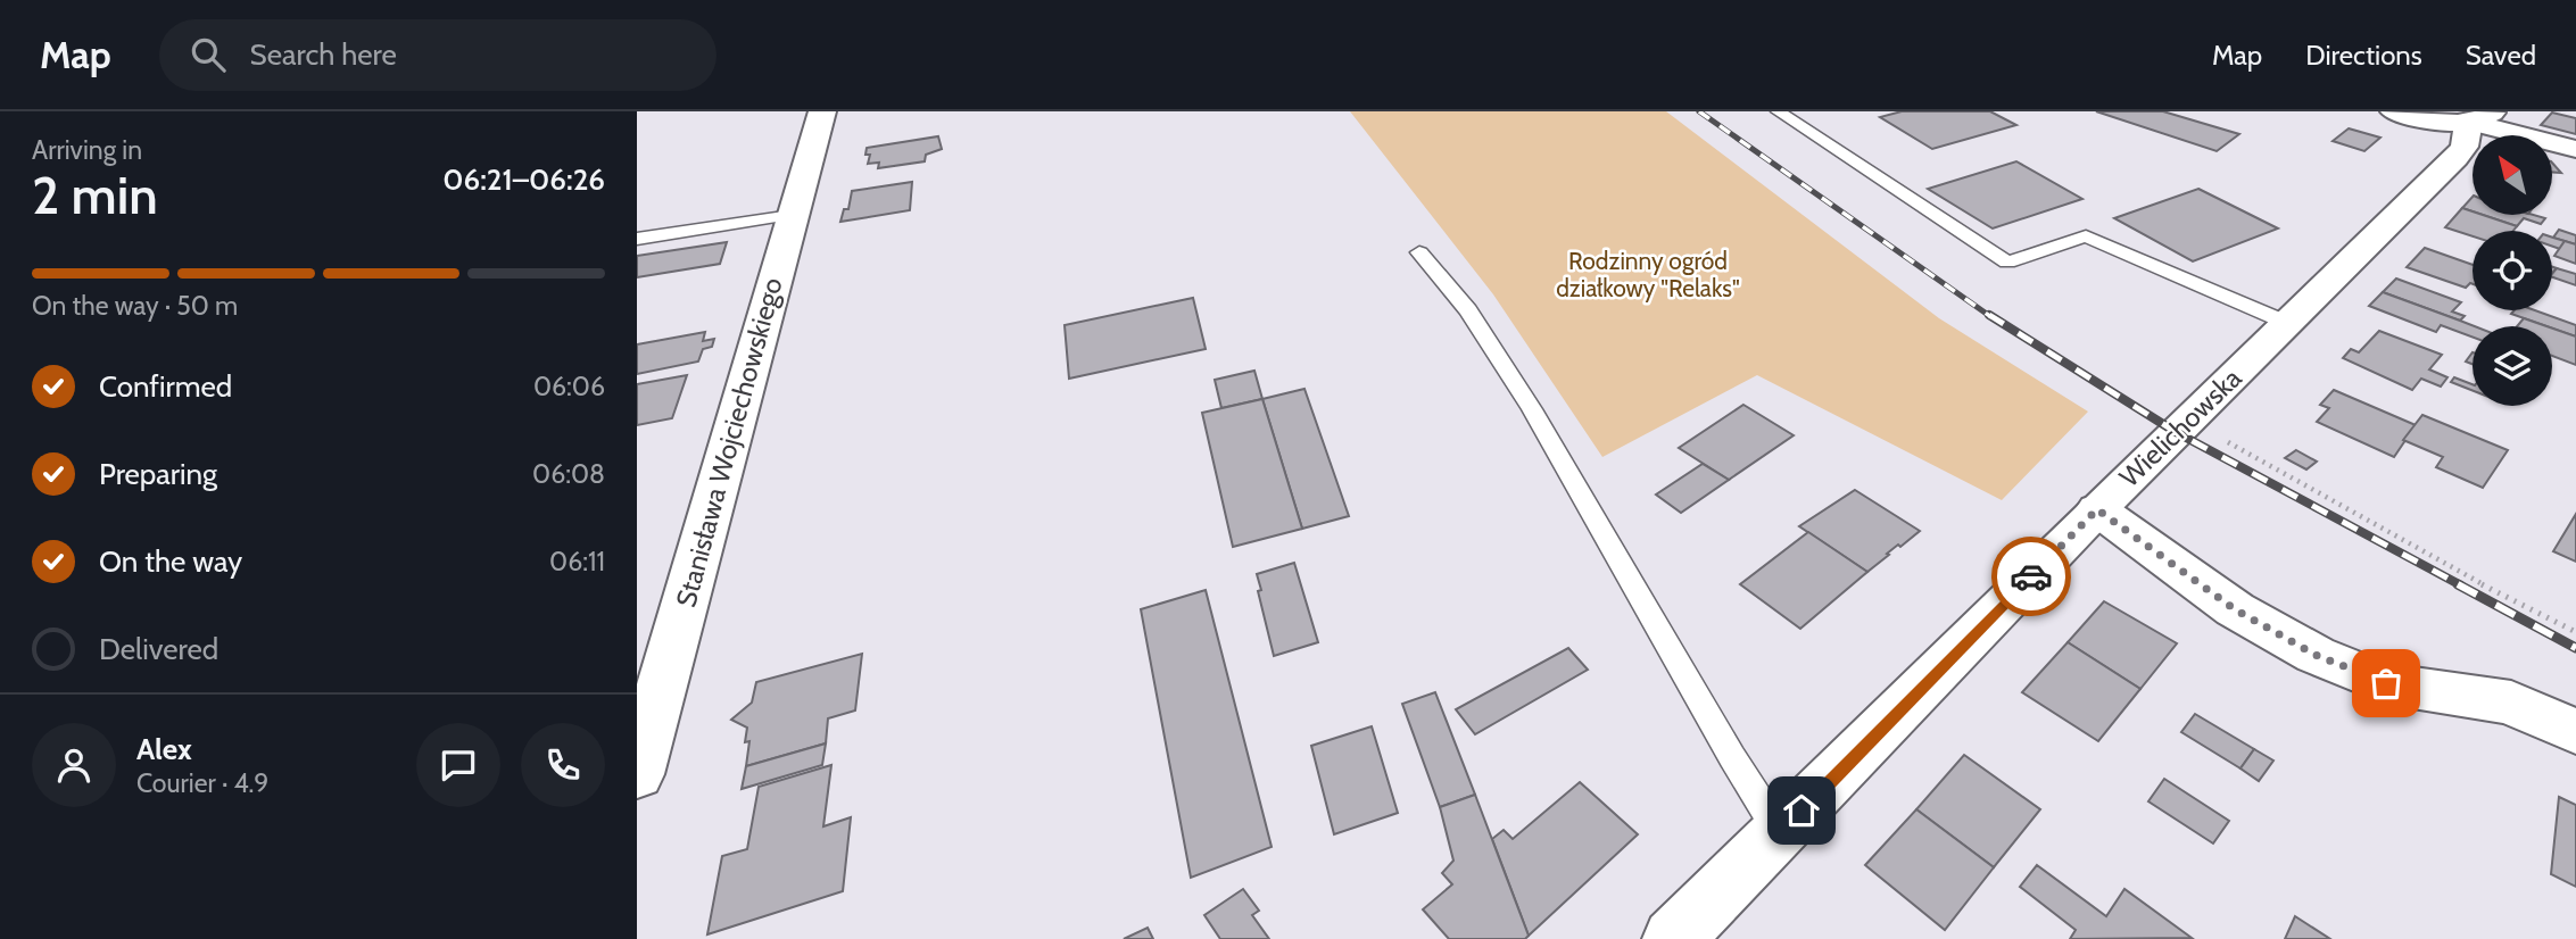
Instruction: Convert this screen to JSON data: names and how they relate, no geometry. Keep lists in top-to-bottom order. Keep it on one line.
{"streets":{"street":["Wielichowska","Stanisława Wojciechowskiego"]},"parks":["Rodzinny ogród działkowy \"Relaks\""],"north":"top left","page":{"header":"Map","search":"Search here","nav":["Map","Directions","Saved"],"heading":["2 min","Arriving in","06:21–06:26"],"panel":["Alex","Courier · 4.9"],"bar":"On the way · 50 m","list":[["Confirmed","06:06"],["Preparing","06:08"],["On the way","06:11"],"Delivered"]}}
